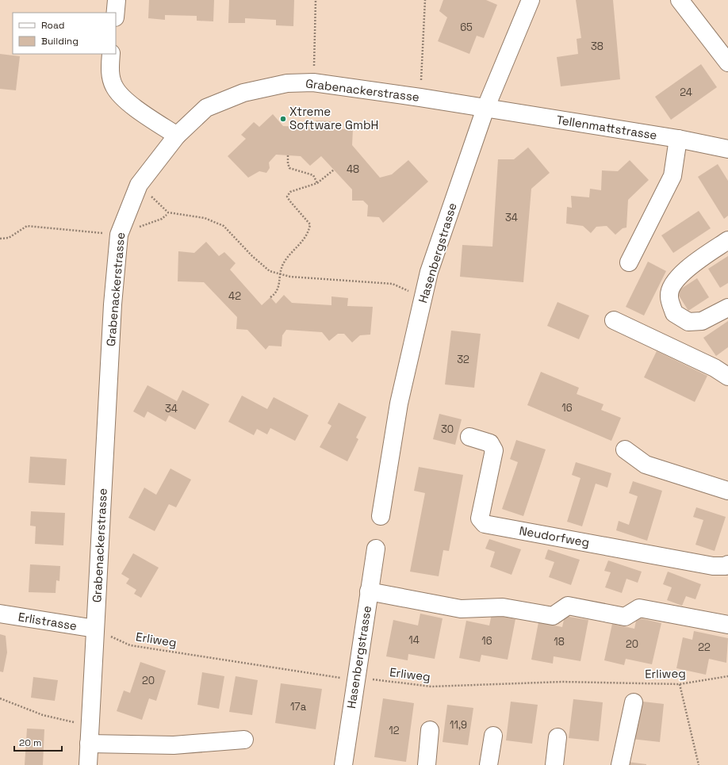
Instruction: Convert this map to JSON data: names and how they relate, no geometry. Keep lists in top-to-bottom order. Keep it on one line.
{"streets":{"street":["Grabenackerstrasse","Tellenmattstrasse","Hasenbergstrasse","Neudorfweg","Erlistrasse"],"path":["Erliweg"]},"crossings":[["Grabenackerstrasse","Tellenmattstrasse"],["Grabenackerstrasse","Hasenbergstrasse"],["Grabenackerstrasse","Erlistrasse"],["Grabenackerstrasse","Erliweg"],["Tellenmattstrasse","Hasenbergstrasse"],["Hasenbergstrasse","Erliweg"],["Erlistrasse","Erliweg"]],"places":["Xtreme Software GmbH"],"house_numbers":["65","38","24","48","34","42","32","16","34","30","14","16","18","20","22","20","17a","11,9","12"],"legend":["Road","Building"],"scale_bar":"20 m"}
